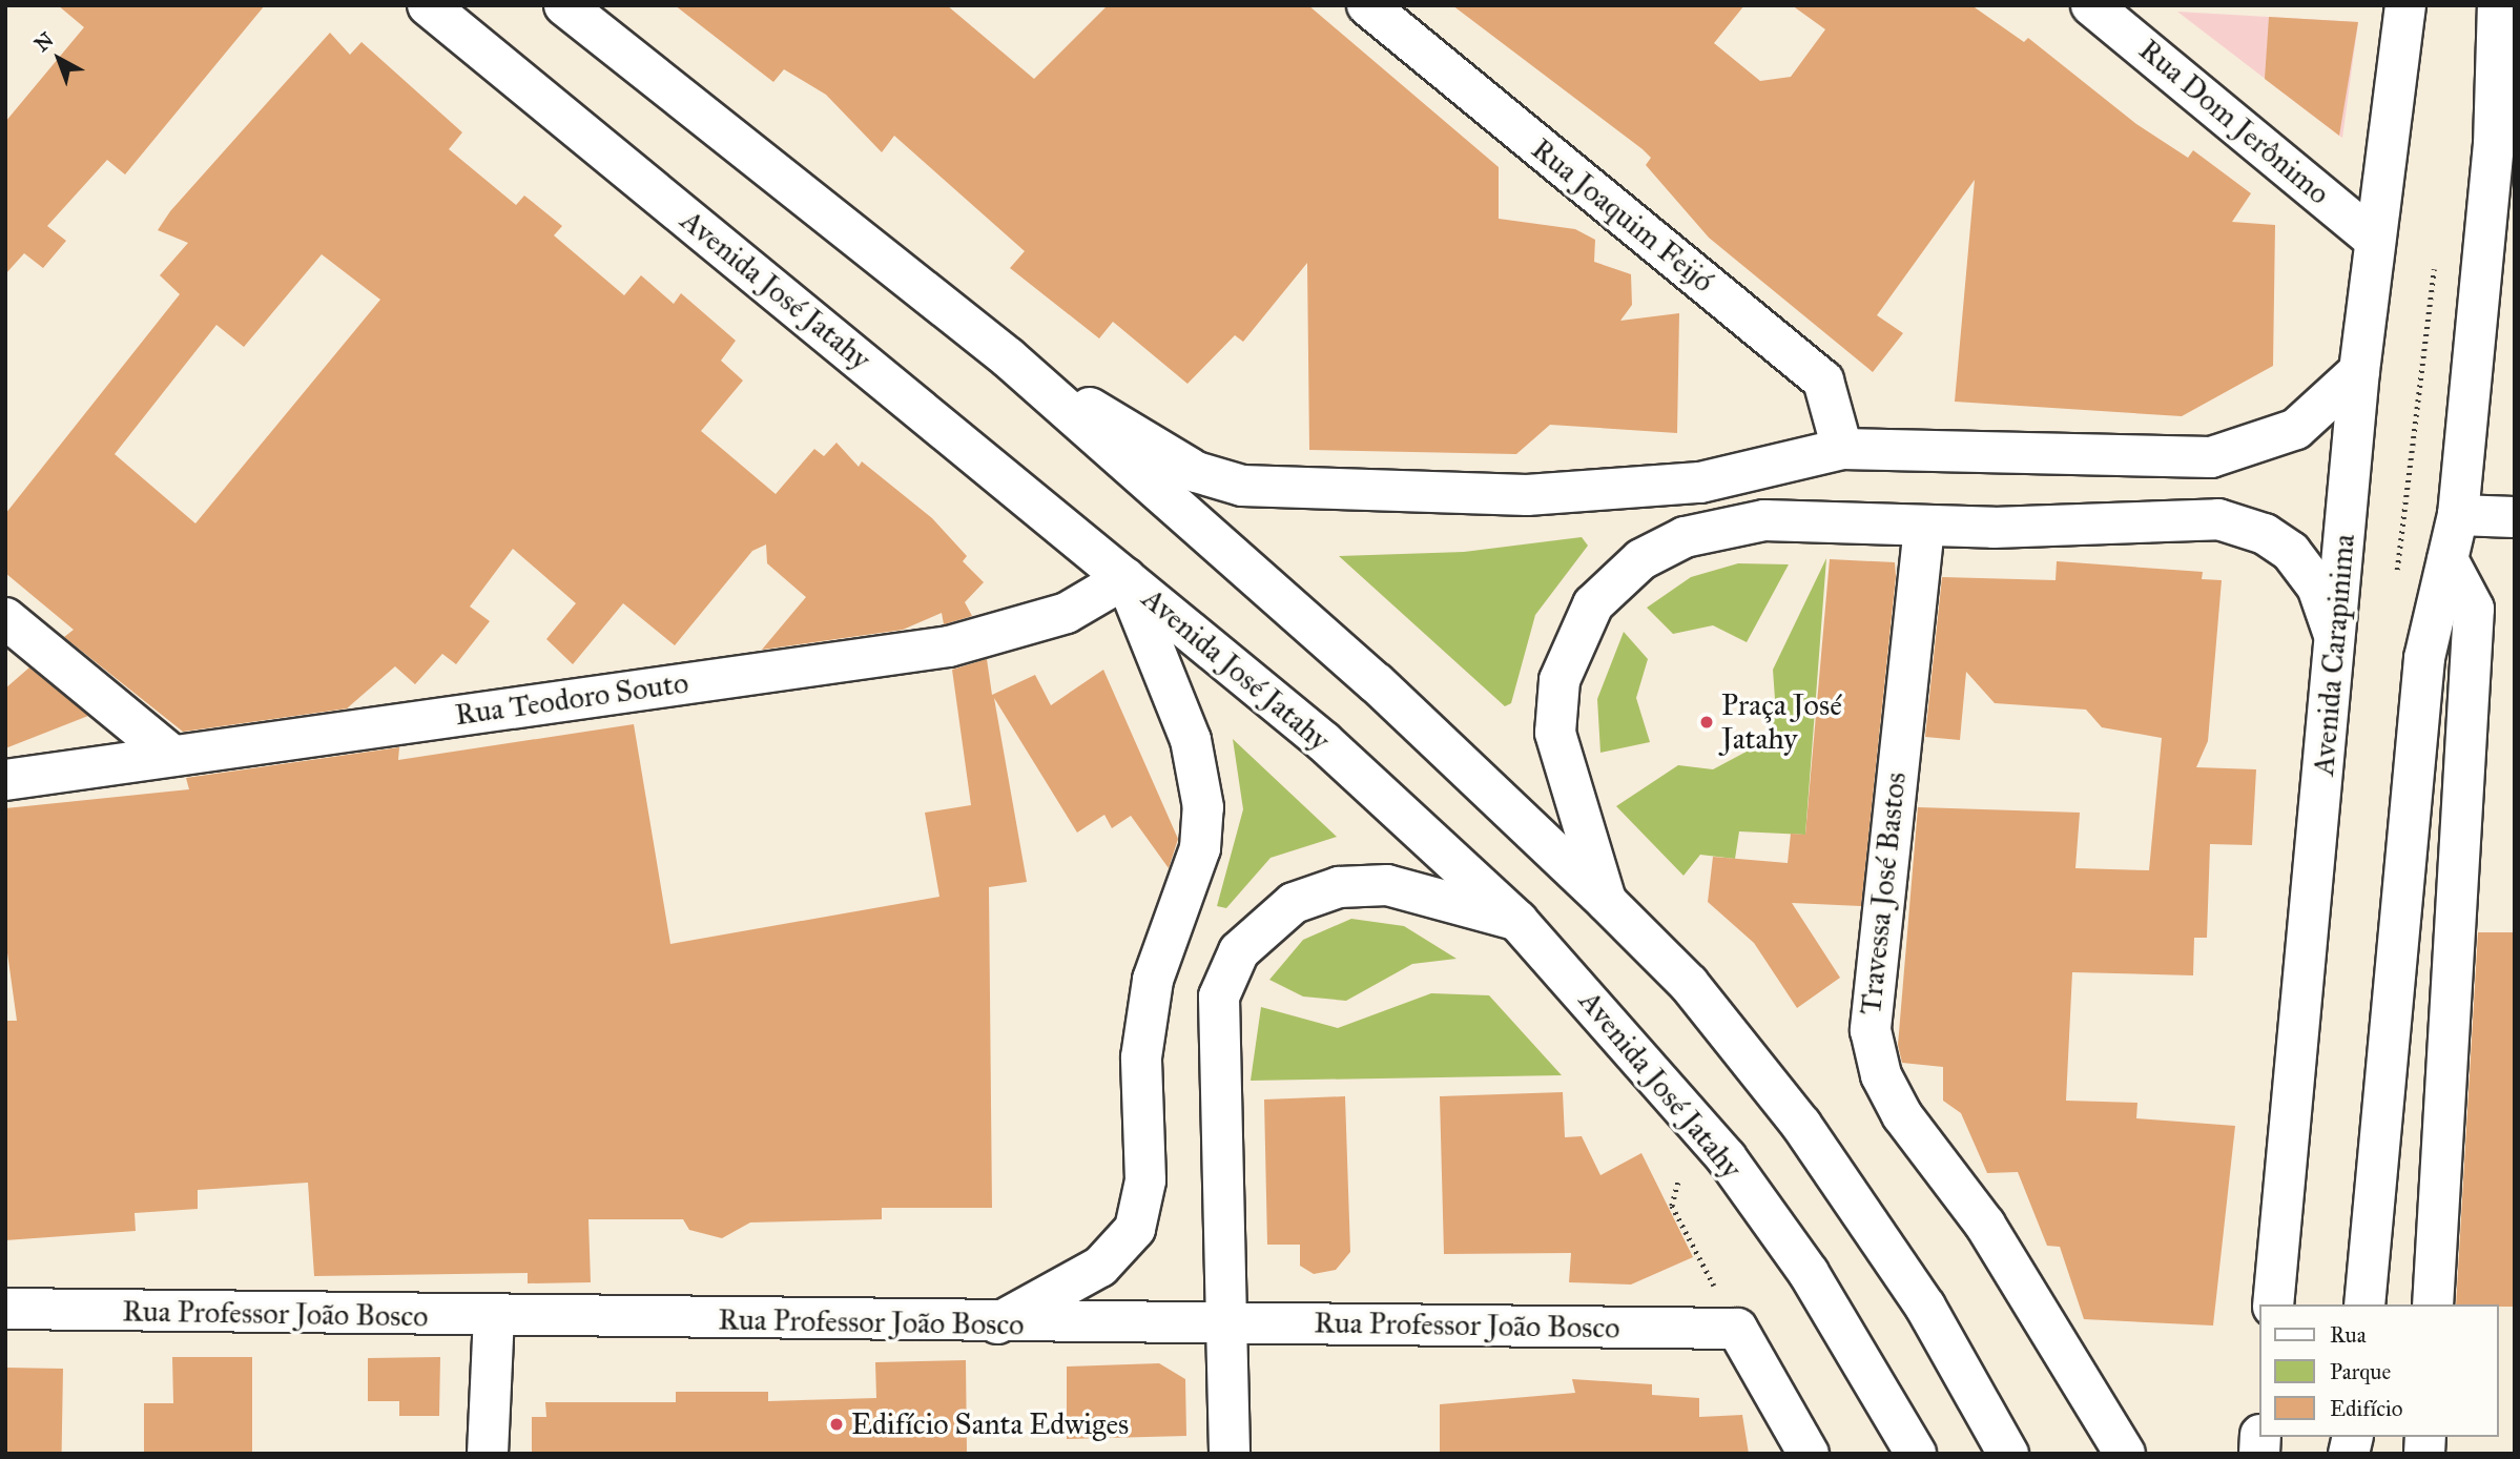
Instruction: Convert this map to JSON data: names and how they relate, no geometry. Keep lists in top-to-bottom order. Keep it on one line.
{"streets":{"main road":["Rua Dom Jerônimo","Rua Joaquim Feijó","Avenida José Jatahy","Avenida Carapinima","Rua Teodoro Souto","Travessa José Bastos","Rua Professor João Bosco"]},"crossings":[["Rua Dom Jerônimo","Avenida Carapinima"],["Avenida José Jatahy","Rua Teodoro Souto"]],"places":["Praça José Jatahy","Edifício Santa Edwiges"],"legend":["Rua","Parque","Edifício"],"north":"top left"}
